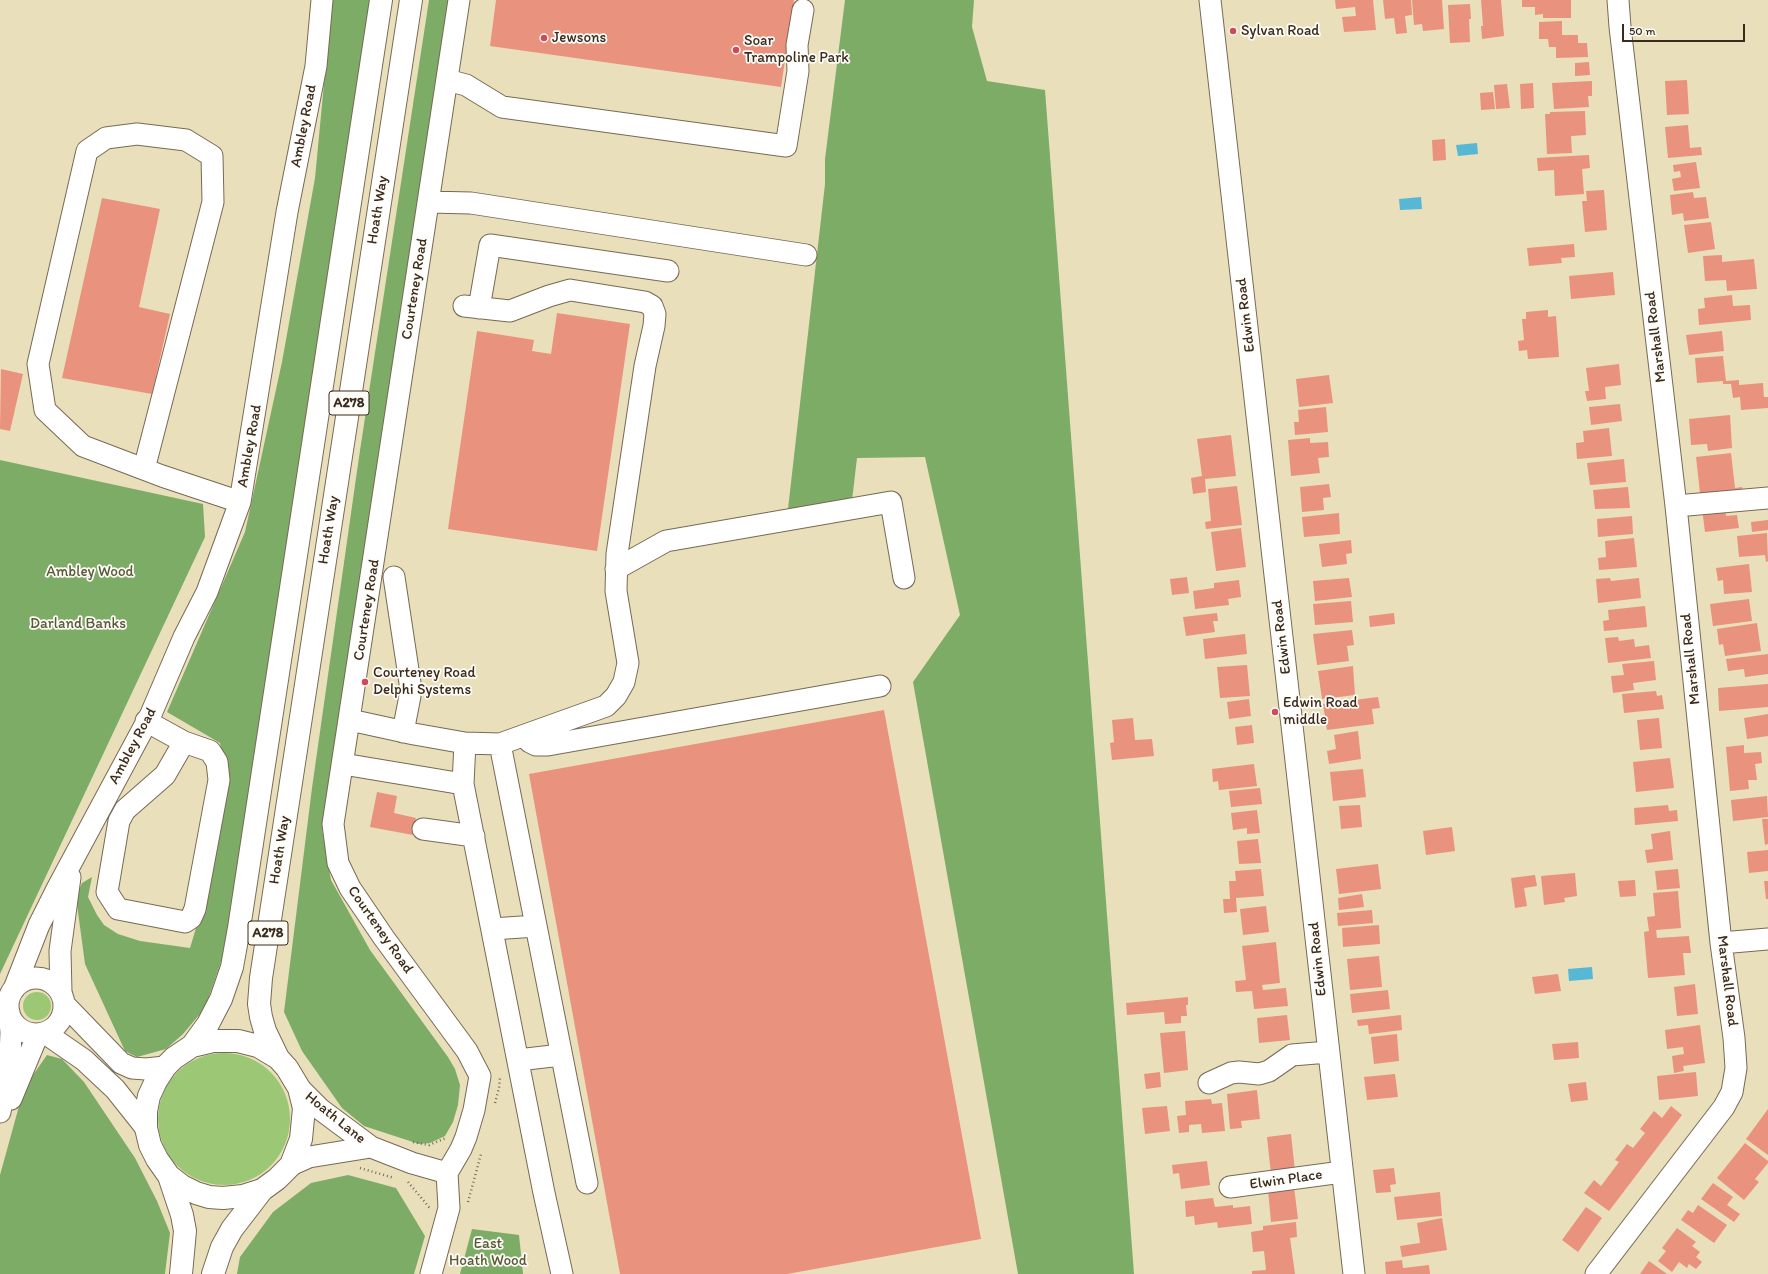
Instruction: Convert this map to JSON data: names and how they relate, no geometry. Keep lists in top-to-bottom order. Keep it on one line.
{"streets":{"main road":["Hoath Way","A278"],"street":["Ambley Road","Courteney Road","Edwin Road","Marshall Road","Hoath Lane","Elwin Place"]},"crossings":[["Courteney Road","Hoath Lane"],["Edwin Road","Elwin Place"]],"parks":["Ambley Wood","Darland Banks","East Hoath Wood"],"places":["Sylvan Road","Jewsons","Soar Trampoline Park","Courteney Road Delphi Systems","Edwin Road middle"],"scale_bar":"50 m"}
